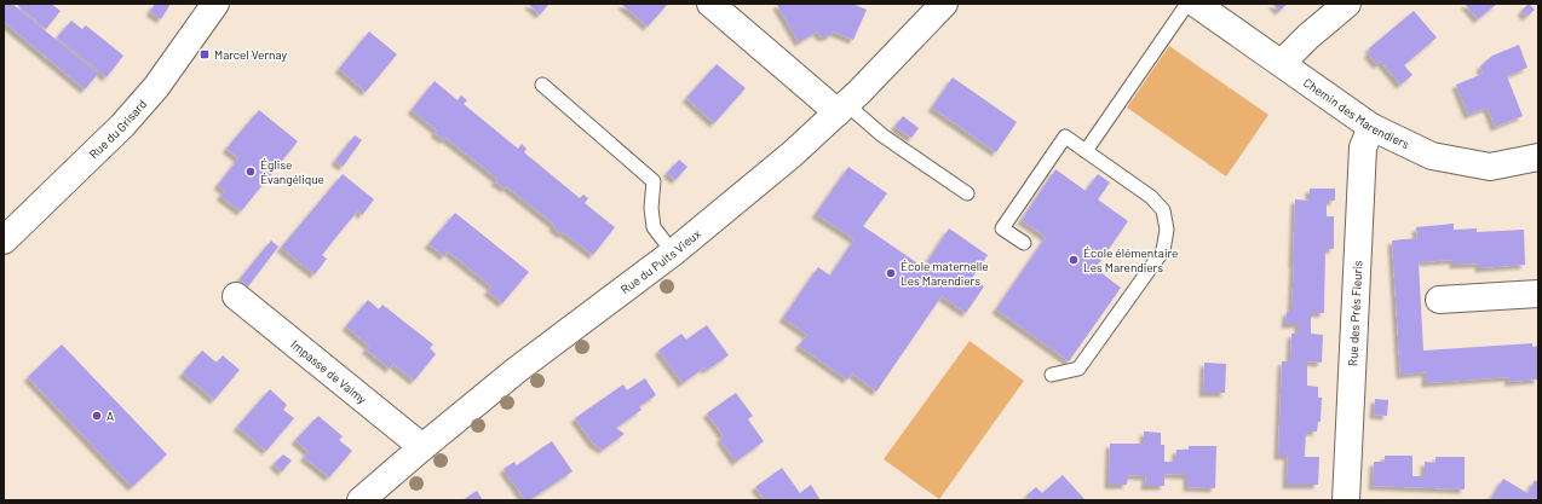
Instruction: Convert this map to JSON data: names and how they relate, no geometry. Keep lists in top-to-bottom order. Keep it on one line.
{"streets":{"street":["Chemin des Marendiers","Rue du Grisard","Rue du Puits Vieux","Rue des Prés Fleuris","Impasse de Valmy"]},"crossings":[["Chemin des Marendiers","Rue des Prés Fleuris"],["Rue du Puits Vieux","Impasse de Valmy"]],"places":{"transit":["Marcel Vernay"],"other":["Église Évangélique","École élémentaire Les Marendiers","École maternelle Les Marendiers","A"]}}
